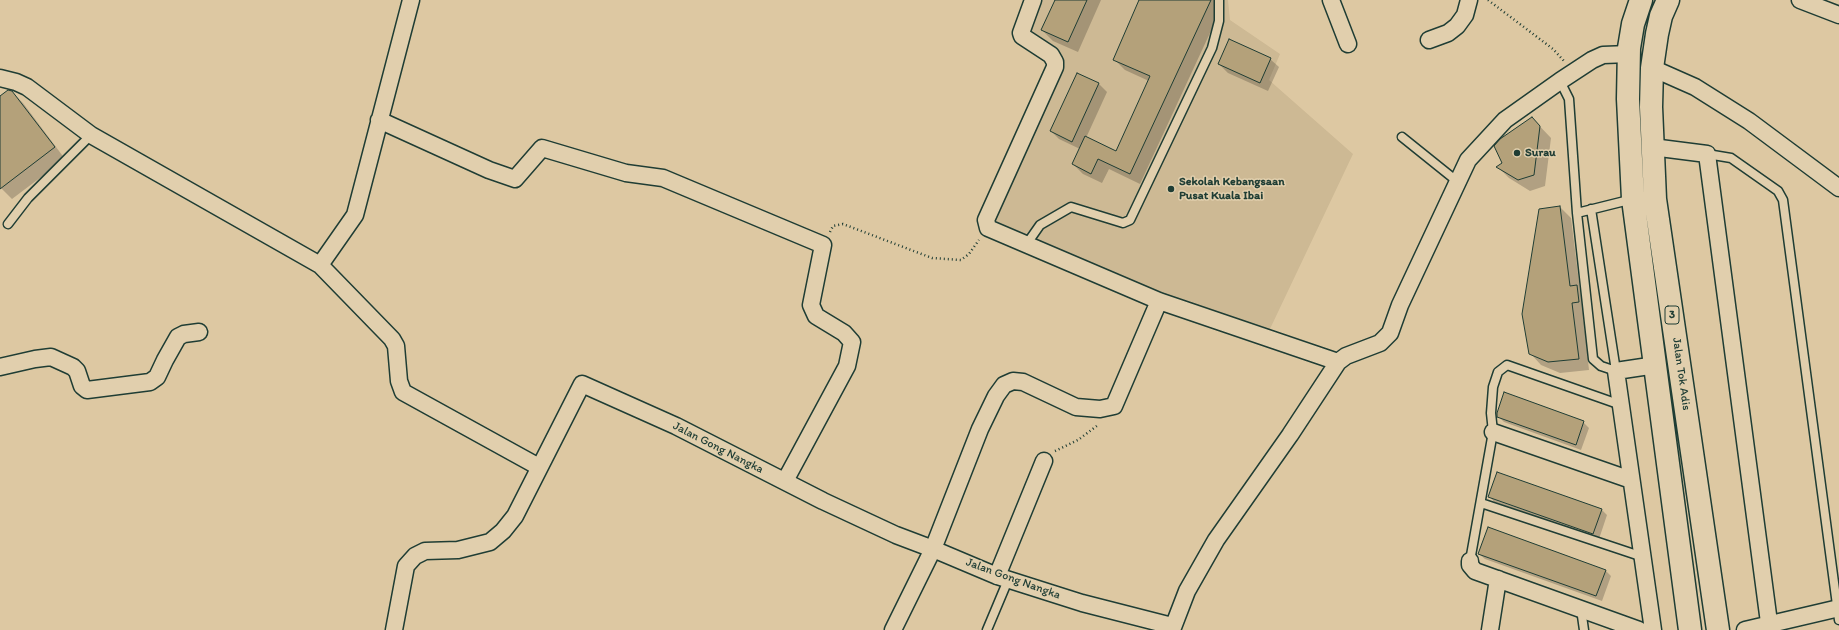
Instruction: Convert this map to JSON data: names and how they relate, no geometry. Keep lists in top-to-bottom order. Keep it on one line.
{"streets":{"main road":["3","Jalan Tok Adis"],"street":["Jalan Gong Nangka"]},"places":["Surau","Sekolah Kebangsaan Pusat Kuala Ibai"]}
